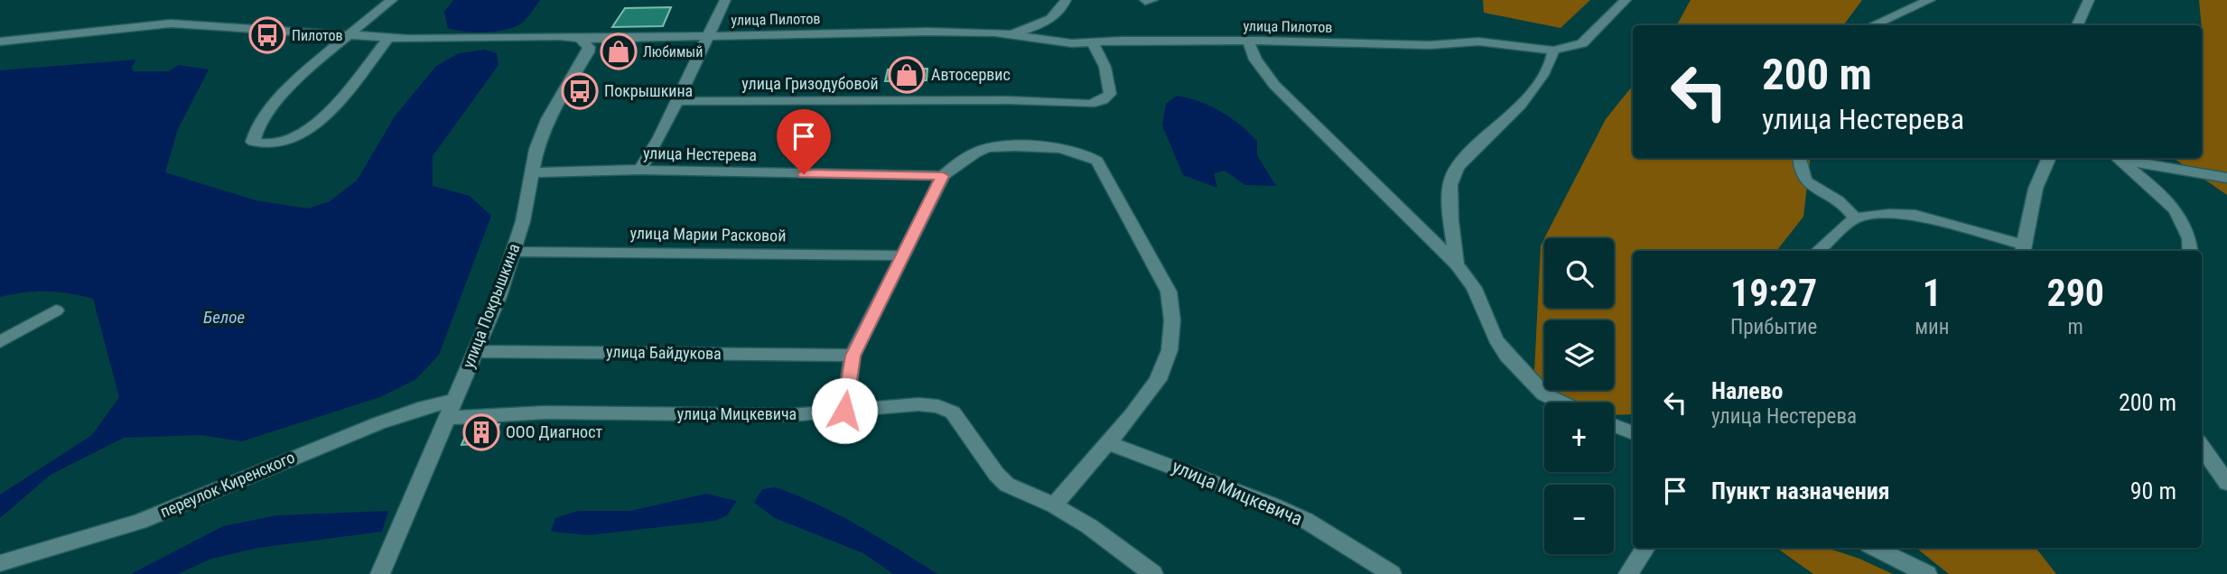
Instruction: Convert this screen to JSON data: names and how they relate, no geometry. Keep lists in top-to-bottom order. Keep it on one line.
{"streets":{"street":["улица Пилотов","улица Гризодубовой","улица Нестерева","улица Марии Расковой","улица Покрышкина","улица Байдукова","улица Мицкевича","переулок Киренского"]},"crossings":[["улица Пилотов","улица Гризодубовой"],["улица Пилотов","улица Покрышкина"],["улица Нестерева","улица Покрышкина"],["улица Марии Расковой","улица Покрышкина"],["улица Покрышкина","улица Байдукова"],["улица Покрышкина","улица Мицкевича"],["улица Покрышкина","переулок Киренского"],["улица Мицкевича","переулок Киренского"]],"water":["Белое"],"places":{"bus stop":["Пилотов","Покрышкина"],"shop":["Любимый","Автосервис"],"building":["ООО Диагност"]},"page":{"turn":["200 m","улица Нестерева"],"map_buttons":["+","−"],"eta":["19:27","Прибытие","1","мин","290","m"],"list":[{"name":"Налево","note":"улица Нестерева","value":"200 m"},{"name":"Пункт назначения","value":"90 m"}]}}
